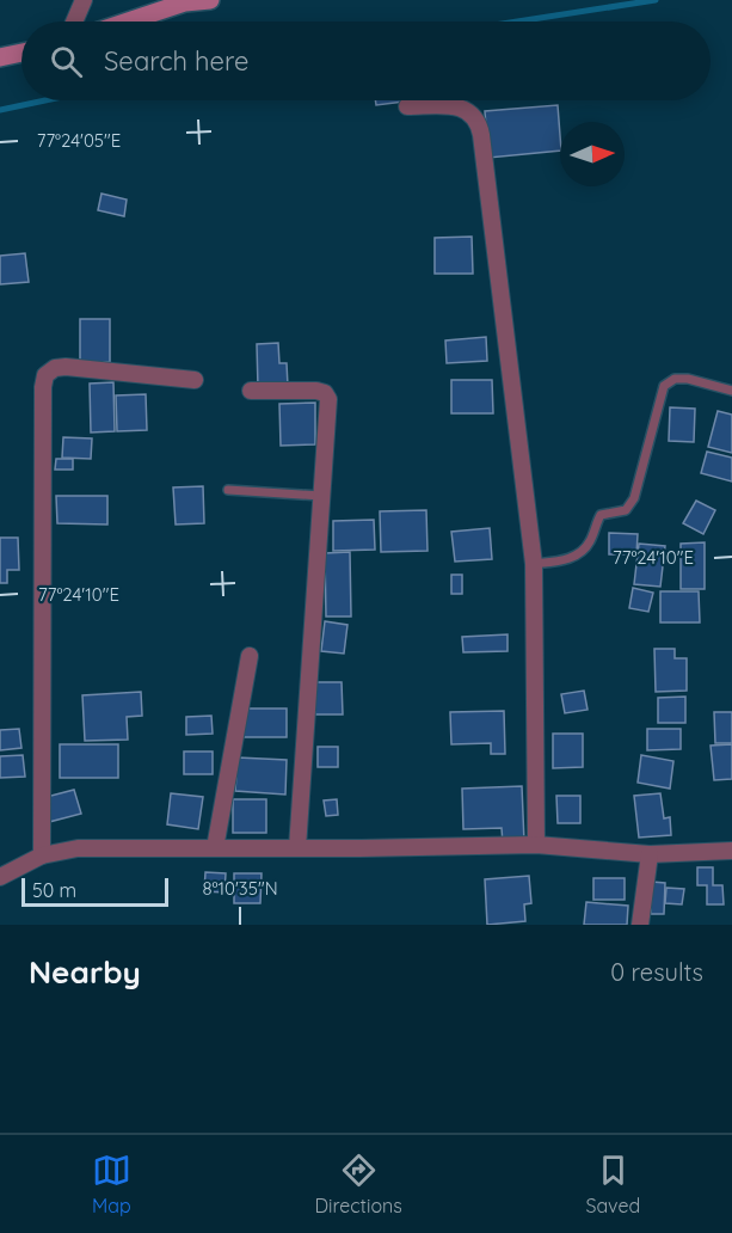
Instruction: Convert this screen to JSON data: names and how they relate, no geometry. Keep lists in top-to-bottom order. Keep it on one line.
{"scale_bar":"50 m","north":"right","page":{"search":"Search here","scale":"50 m","heading":["Nearby","0 results"],"nav":["Map","Directions","Saved"]},"coordinates":["77°24'05\"E","77°24'10\"E","8°10'35\"N"]}
